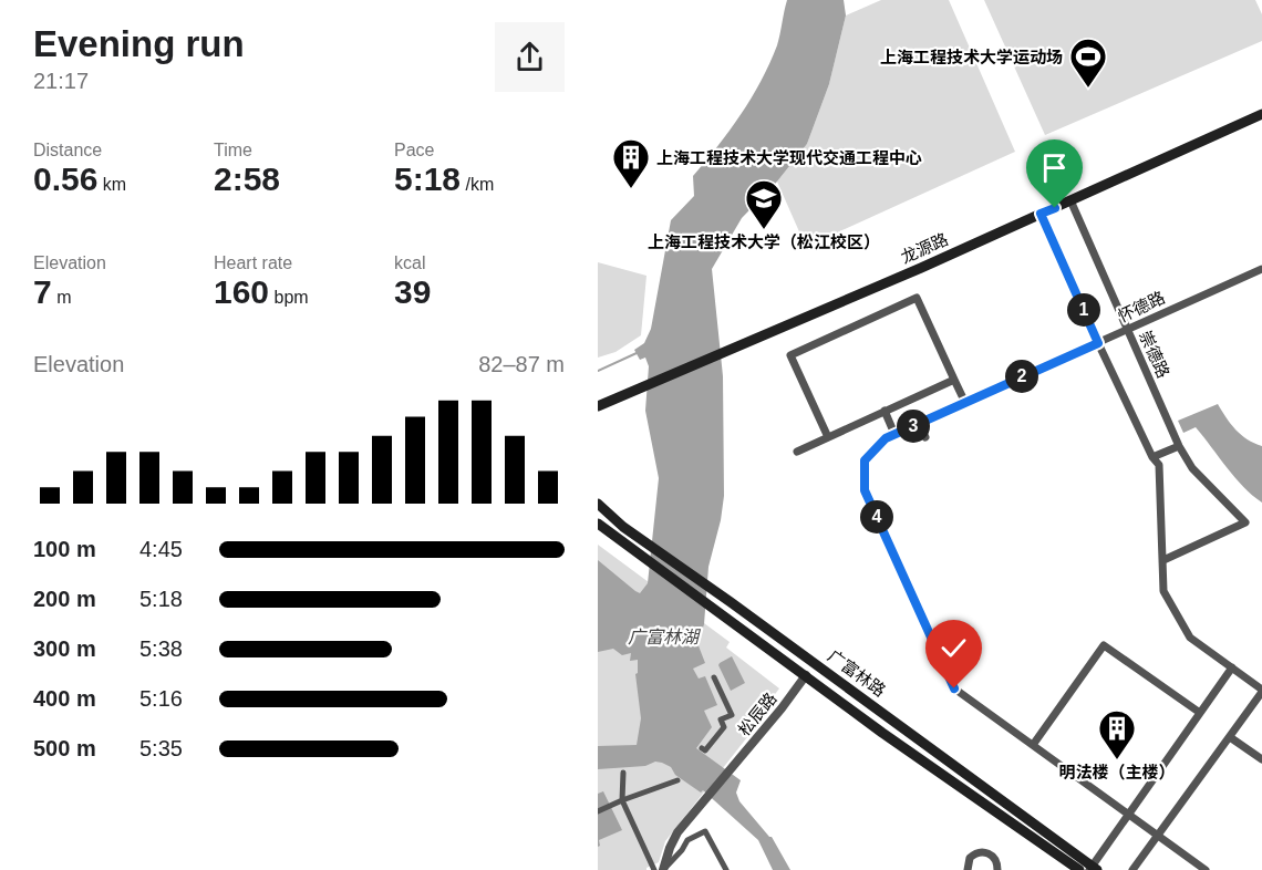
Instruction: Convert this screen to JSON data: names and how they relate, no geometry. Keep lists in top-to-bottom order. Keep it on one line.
{"streets":{"main road":["龙源路","广富林路"],"street":["怀德路","崇德路","松辰路"]},"crossings":[["龙源路","崇德路"],["怀德路","崇德路"],["广富林路","松辰路"]],"water":["广富林湖"],"places":{"sports":["上海工程技术大学运动场"],"building":["上海工程技术大学现代交通工程中心","明法楼（主楼）"],"school or university":["上海工程技术大学（松江校区）"]},"page":{"heading":["Evening run","21:17"],"stats":[["Distance","0.56 km"],["Time","2:58"],["Pace","5:18 /km"],["Elevation","7 m"],["Heart rate","160 bpm"],["kcal","39"]],"pins":["1","2","3","4"],"chart":["Elevation","82–87 m"],"list":[{"name":"100 m","note":"4:45"},{"name":"200 m","note":"5:18"},{"name":"300 m","note":"5:38"},{"name":"400 m","note":"5:16"},{"name":"500 m","note":"5:35"}]}}
